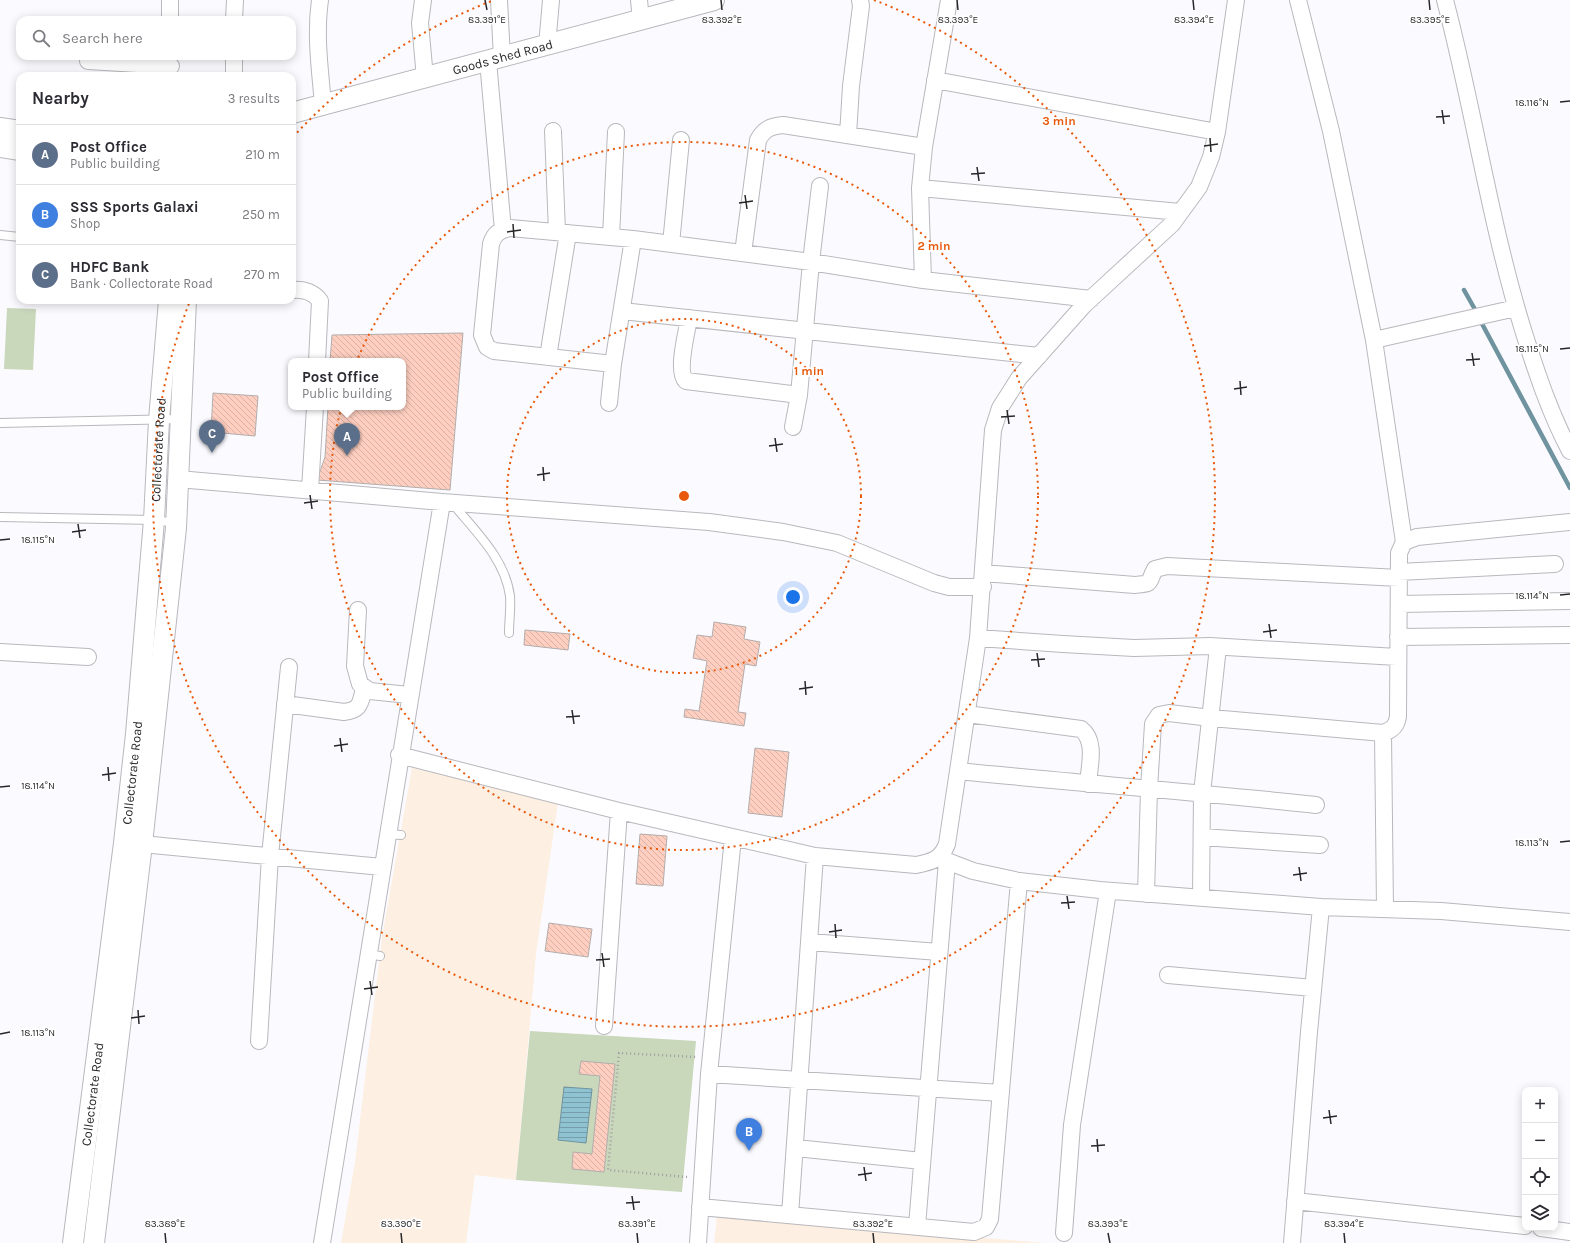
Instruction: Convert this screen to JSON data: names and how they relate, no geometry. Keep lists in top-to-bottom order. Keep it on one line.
{"streets":{"street":["Goods Shed Road","Collectorate Road"]},"page":{"search":"Search here","heading":["Nearby","3 results"],"list":[{"mark":"A","name":"Post Office","note":"Public building","value":"210 m"},{"mark":"B","name":"SSS Sports Galaxi","note":"Shop","value":"250 m"},{"mark":"C","name":"HDFC Bank","note":"Bank · Collectorate Road","value":"270 m"}],"popup":["Post Office","Public building"],"pins":["C","A","B"],"map_buttons":["+","−"]},"coordinates":["83.391°E","83.392°E","83.393°E","83.394°E","83.395°E","18.116°N","18.115°N","18.114°N","18.113°N","83.389°E","83.390°E"],"rings":["3 min","2 min","1 min"]}
